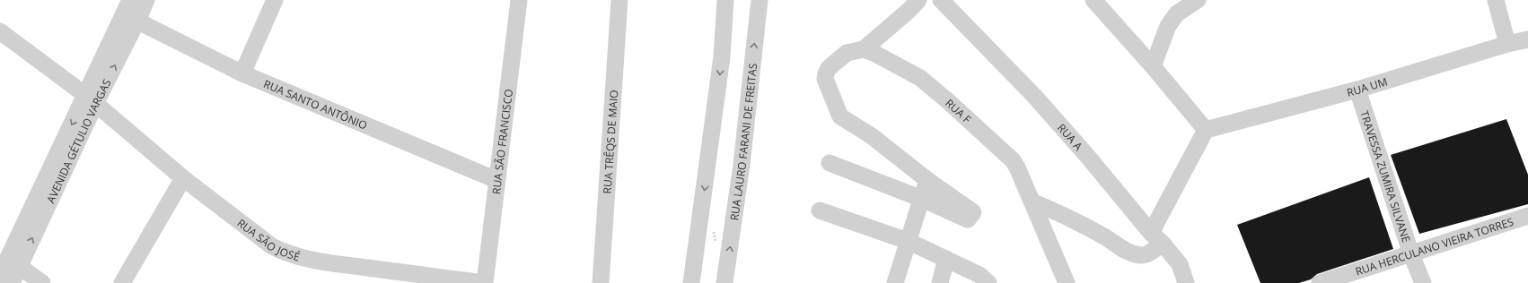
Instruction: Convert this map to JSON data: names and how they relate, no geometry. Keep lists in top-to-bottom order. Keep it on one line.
{"streets":{"street":["RUA UM","RUA SANTO ANTÔNIO","RUA F","RUA A","AVENIDA GÉTULIO VARGAS","RUA SÃO FRANCISCO","RUA TRÊQS DE MAIO","RUA LAURO FARANI DE FREITAS","TRAVESSA ZUMIRA SILVANE","RUA SÃO JOSÉ","RUA HERCULANO VIEIRA TORRES"]},"crossings":[["RUA UM","TRAVESSA ZUMIRA SILVANE"],["RUA SANTO ANTÔNIO","AVENIDA GÉTULIO VARGAS"],["RUA SANTO ANTÔNIO","RUA SÃO FRANCISCO"],["AVENIDA GÉTULIO VARGAS","RUA SÃO JOSÉ"],["RUA SÃO FRANCISCO","RUA SÃO JOSÉ"],["TRAVESSA ZUMIRA SILVANE","RUA HERCULANO VIEIRA TORRES"]]}
